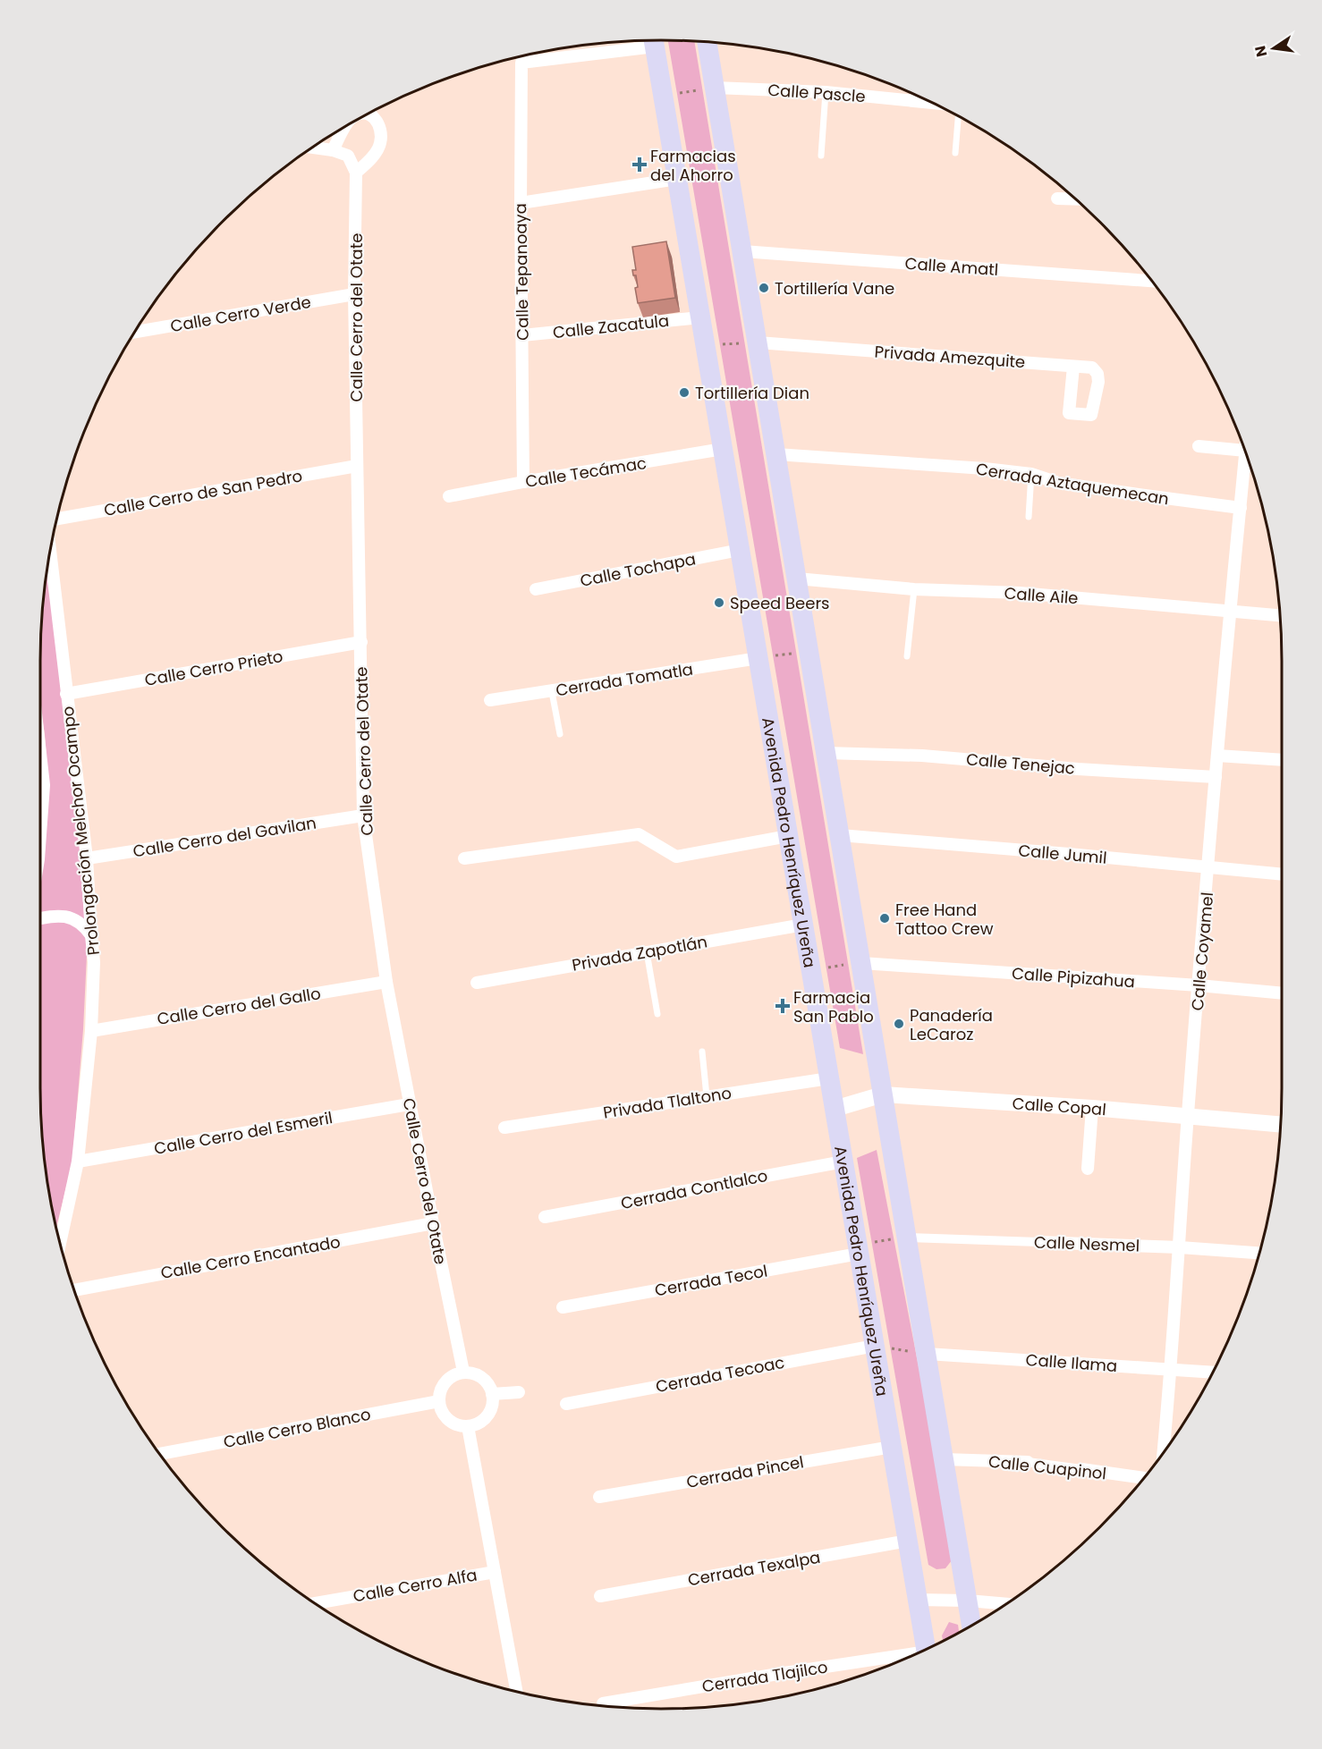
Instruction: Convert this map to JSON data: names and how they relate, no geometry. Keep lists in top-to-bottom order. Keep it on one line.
{"streets":{"main road":["Avenida Pedro Henríquez Ureña"],"street":["Calle Pascle","Calle Amatl","Calle Tepanoaya","Calle Cerro Verde","Calle Cerro del Otate","Calle Zacatula","Privada Amezquite","Calle Tecámac","Cerrada Aztaquemecan","Calle Cerro de San Pedro","Calle Tochapa","Calle Aile","Calle Cerro Prieto","Cerrada Tomatla","Calle Tenejac","Prolongación Melchor Ocampo","Calle Cerro del Gavilan","Calle Jumil","Calle Coyamel","Privada Zapotlán","Calle Pipizahua","Calle Cerro del Gallo","Privada Tlaltono","Calle Copal","Calle Cerro del Esmeril","Cerrada Contlalco","Calle Nesmel","Calle Cerro Encantado","Cerrada Tecol","Calle Ilama","Cerrada Tecoac","Calle Cerro Blanco","Calle Cuapinol","Cerrada Pincel","Cerrada Texalpa","Calle Cerro Alfa","Cerrada Tlajilco"]},"crossings":[["Calle Tepanoaya","Calle Zacatula"],["Calle Tepanoaya","Calle Tecámac"],["Calle Cerro Verde","Calle Cerro del Otate"],["Calle Cerro del Otate","Calle Cerro de San Pedro"],["Calle Cerro del Otate","Calle Cerro Prieto"],["Calle Cerro del Otate","Calle Cerro del Gavilan"],["Calle Cerro del Otate","Calle Cerro del Gallo"],["Calle Cerro del Otate","Calle Cerro del Esmeril"],["Calle Cerro del Otate","Calle Cerro Encantado"],["Calle Cerro del Otate","Calle Cerro Blanco"],["Calle Zacatula","Avenida Pedro Henríquez Ureña"],["Calle Tecámac","Avenida Pedro Henríquez Ureña"],["Cerrada Aztaquemecan","Calle Coyamel"],["Calle Tochapa","Avenida Pedro Henríquez Ureña"],["Calle Aile","Calle Coyamel"],["Calle Cerro Prieto","Prolongación Melchor Ocampo"],["Cerrada Tomatla","Avenida Pedro Henríquez Ureña"],["Calle Tenejac","Calle Coyamel"],["Prolongación Melchor Ocampo","Calle Cerro del Gavilan"],["Prolongación Melchor Ocampo","Calle Cerro del Gallo"],["Prolongación Melchor Ocampo","Calle Cerro del Esmeril"],["Avenida Pedro Henríquez Ureña","Privada Zapotlán"],["Avenida Pedro Henríquez Ureña","Privada Tlaltono"],["Avenida Pedro Henríquez Ureña","Calle Copal"],["Avenida Pedro Henríquez Ureña","Cerrada Contlalco"],["Avenida Pedro Henríquez Ureña","Cerrada Tecol"],["Avenida Pedro Henríquez Ureña","Cerrada Tecoac"],["Avenida Pedro Henríquez Ureña","Cerrada Pincel"],["Avenida Pedro Henríquez Ureña","Cerrada Texalpa"],["Calle Jumil","Calle Coyamel"],["Calle Coyamel","Calle Pipizahua"],["Calle Coyamel","Calle Copal"],["Calle Coyamel","Calle Nesmel"],["Calle Coyamel","Calle Ilama"]],"places":{"health":["Farmacias del Ahorro","Farmacia San Pablo"],"other":["Tortillería Vane","Tortillería Dian","Speed Beers","Free Hand Tattoo Crew","Panadería LeCaroz"]},"north":"left"}
